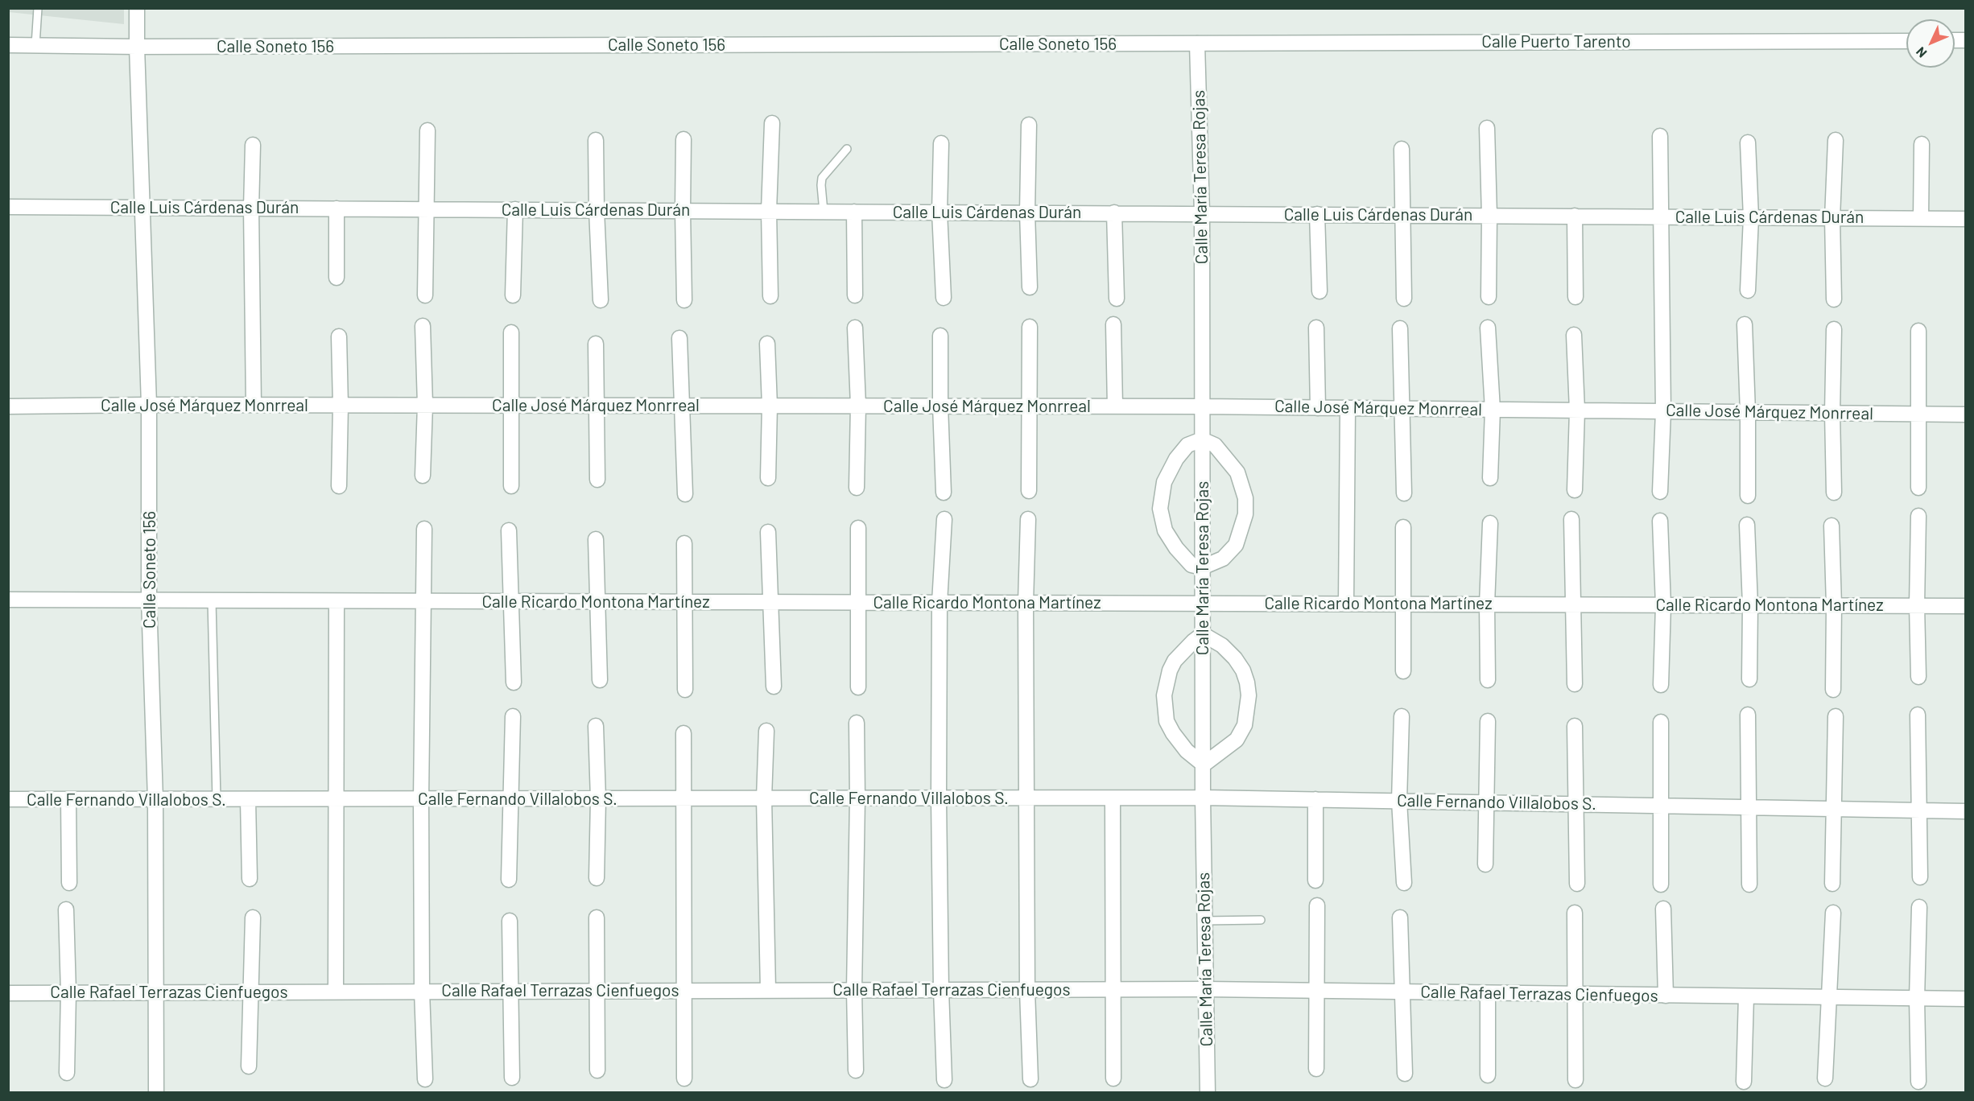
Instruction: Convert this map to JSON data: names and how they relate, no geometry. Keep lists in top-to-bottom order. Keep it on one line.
{"streets":{"street":["Calle Puerto Tarento","Calle Soneto 156","Calle María Teresa Rojas","Calle Luis Cárdenas Durán","Calle José Márquez Monrreal","Calle Ricardo Montona Martínez","Calle Fernando Villalobos S.","Calle Rafael Terrazas Cienfuegos"]},"crossings":[["Calle Puerto Tarento","Calle Soneto 156"],["Calle Puerto Tarento","Calle María Teresa Rojas"],["Calle Soneto 156","Calle María Teresa Rojas"],["Calle Soneto 156","Calle Luis Cárdenas Durán"],["Calle Soneto 156","Calle José Márquez Monrreal"],["Calle Soneto 156","Calle Ricardo Montona Martínez"],["Calle Soneto 156","Calle Fernando Villalobos S."],["Calle Soneto 156","Calle Rafael Terrazas Cienfuegos"],["Calle María Teresa Rojas","Calle Luis Cárdenas Durán"],["Calle María Teresa Rojas","Calle José Márquez Monrreal"],["Calle María Teresa Rojas","Calle Ricardo Montona Martínez"],["Calle María Teresa Rojas","Calle Fernando Villalobos S."],["Calle María Teresa Rojas","Calle Rafael Terrazas Cienfuegos"],["Calle Ricardo Montona Martínez","Calle Fernando Villalobos S."],["Calle Fernando Villalobos S.","Calle Rafael Terrazas Cienfuegos"]],"north":"bottom left"}
